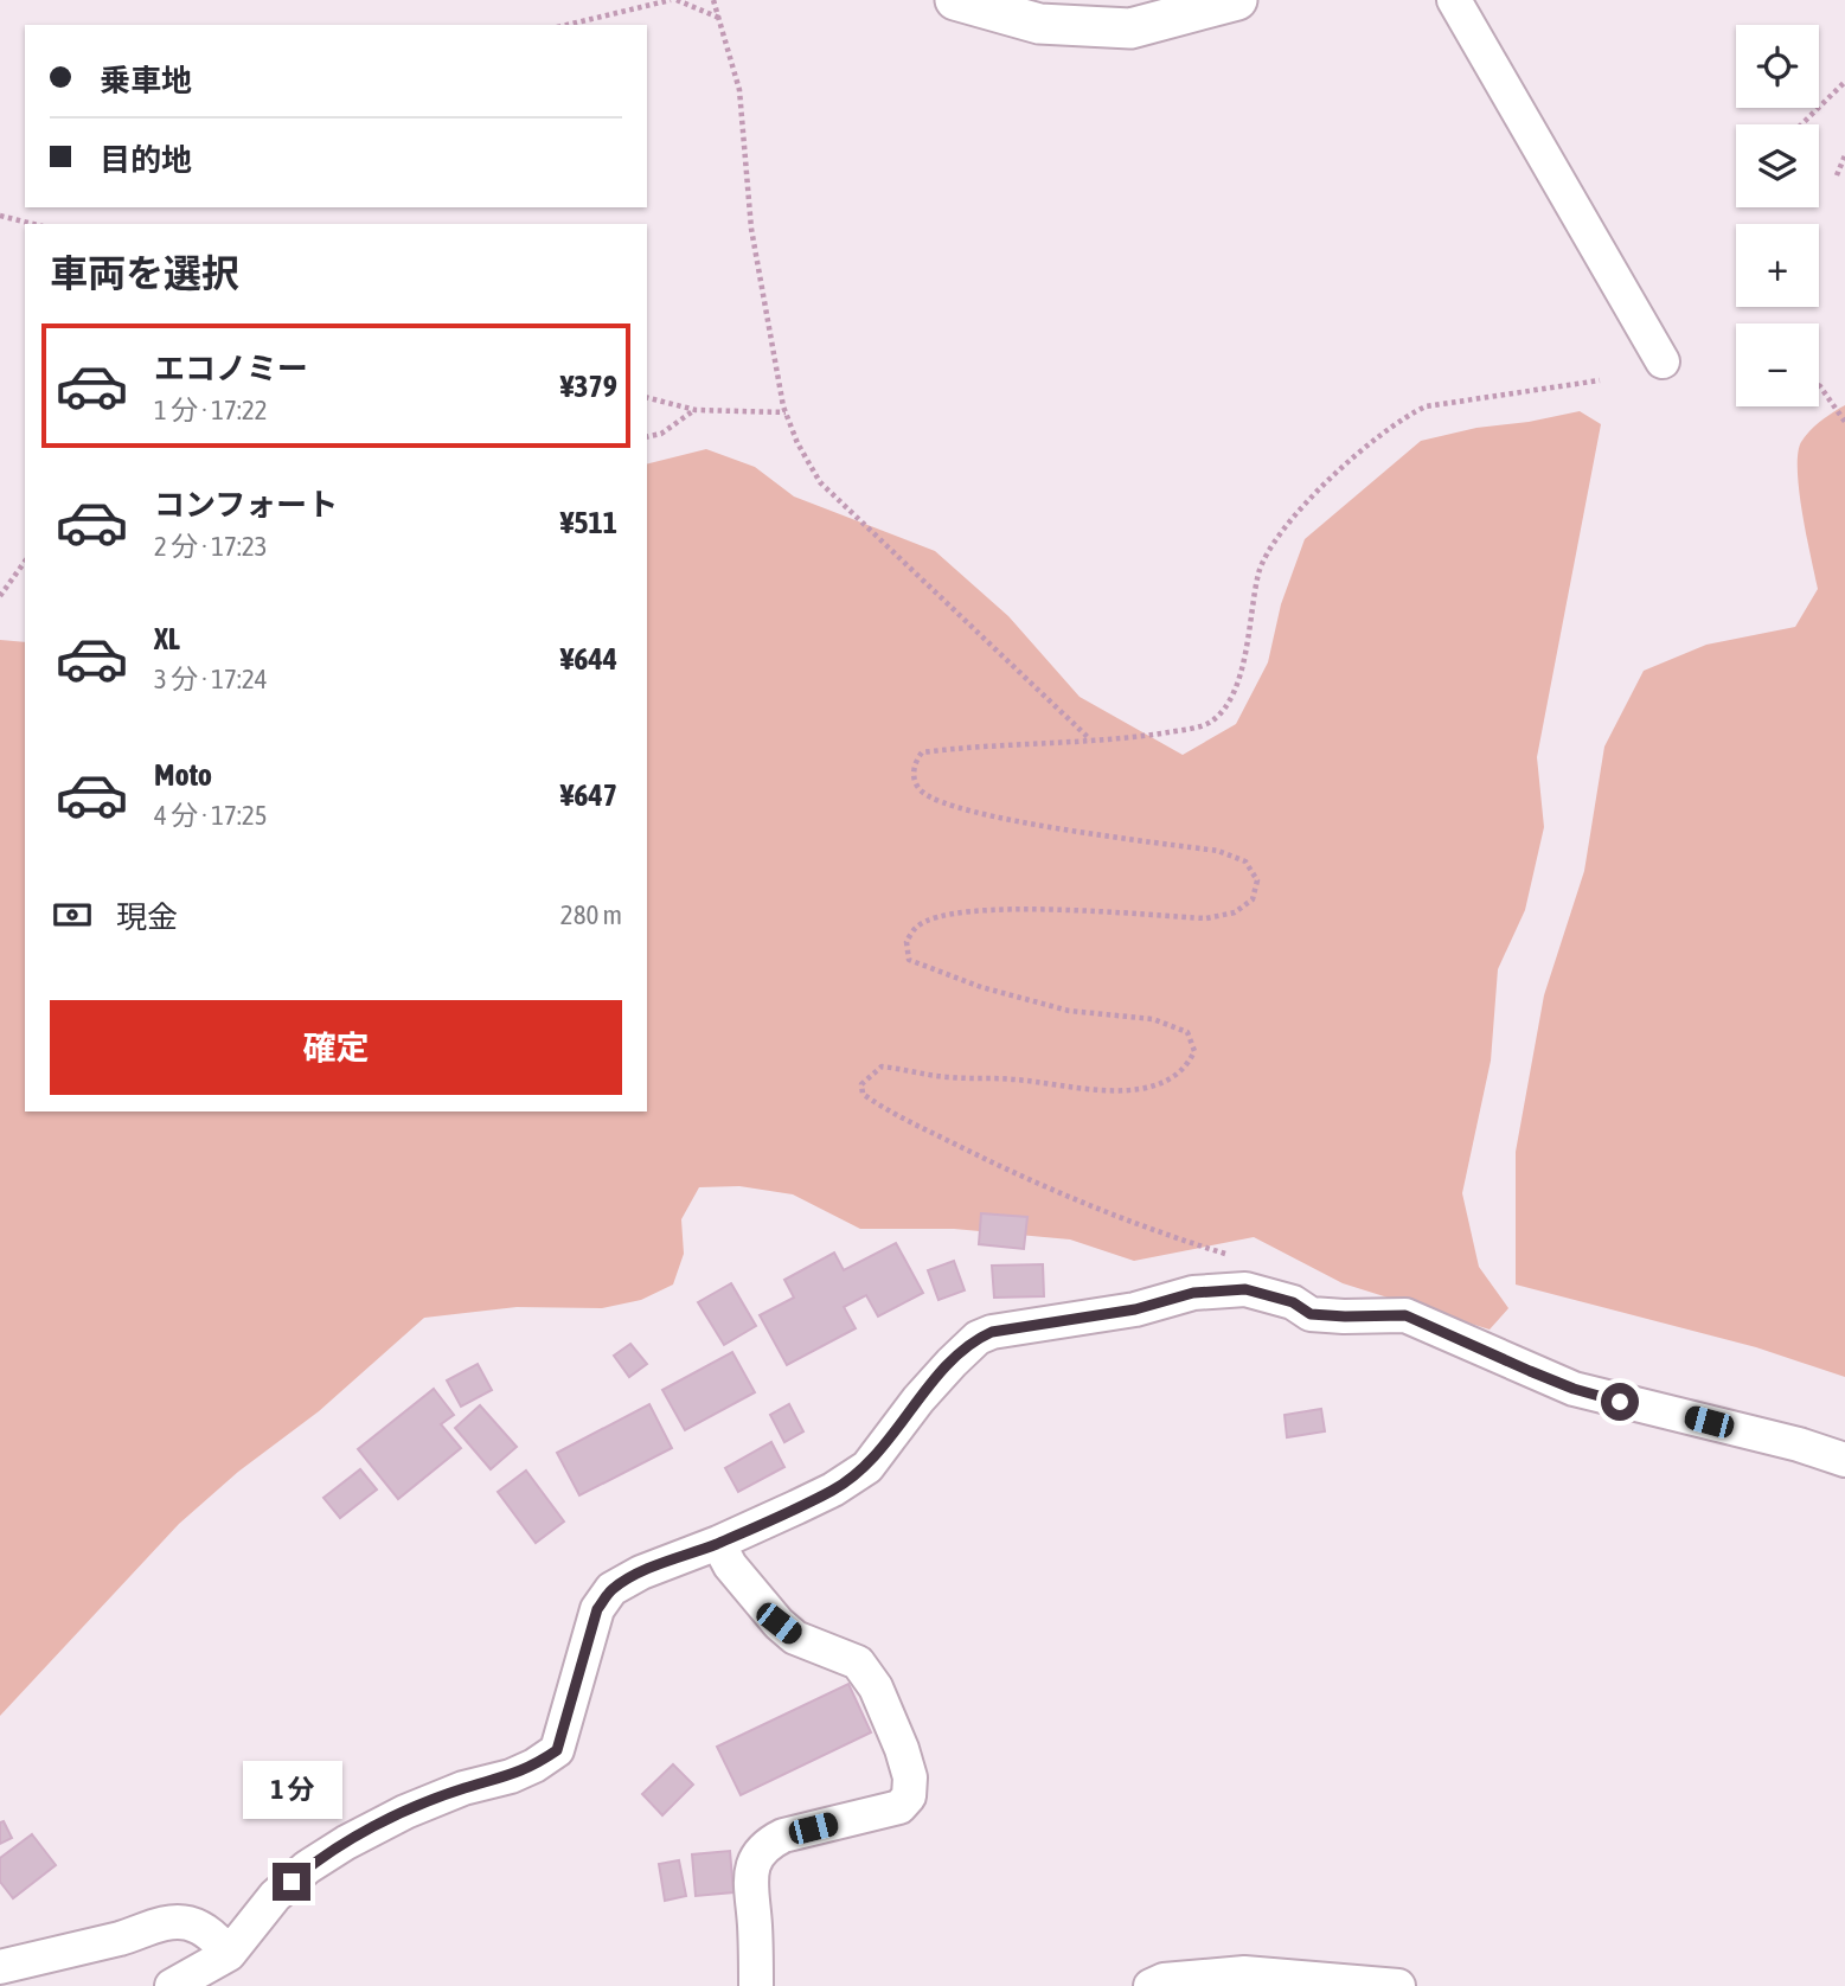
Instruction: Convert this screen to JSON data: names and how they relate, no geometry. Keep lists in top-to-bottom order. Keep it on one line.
{"page":{"map_buttons":["+","−"],"banner":["乗車地","目的地"],"heading":"車両を選択","list":[{"name":"エコノミー","note":"1 分 · 17:22","value":"¥379"},{"name":"コンフォート","note":"2 分 · 17:23","value":"¥511"},{"name":"XL","note":"3 分 · 17:24","value":"¥644"},{"name":"Moto","note":"4 分 · 17:25","value":"¥647"}],"pay":["現金","280 m"],"buttons":"確定","bubble":"1 分"}}
